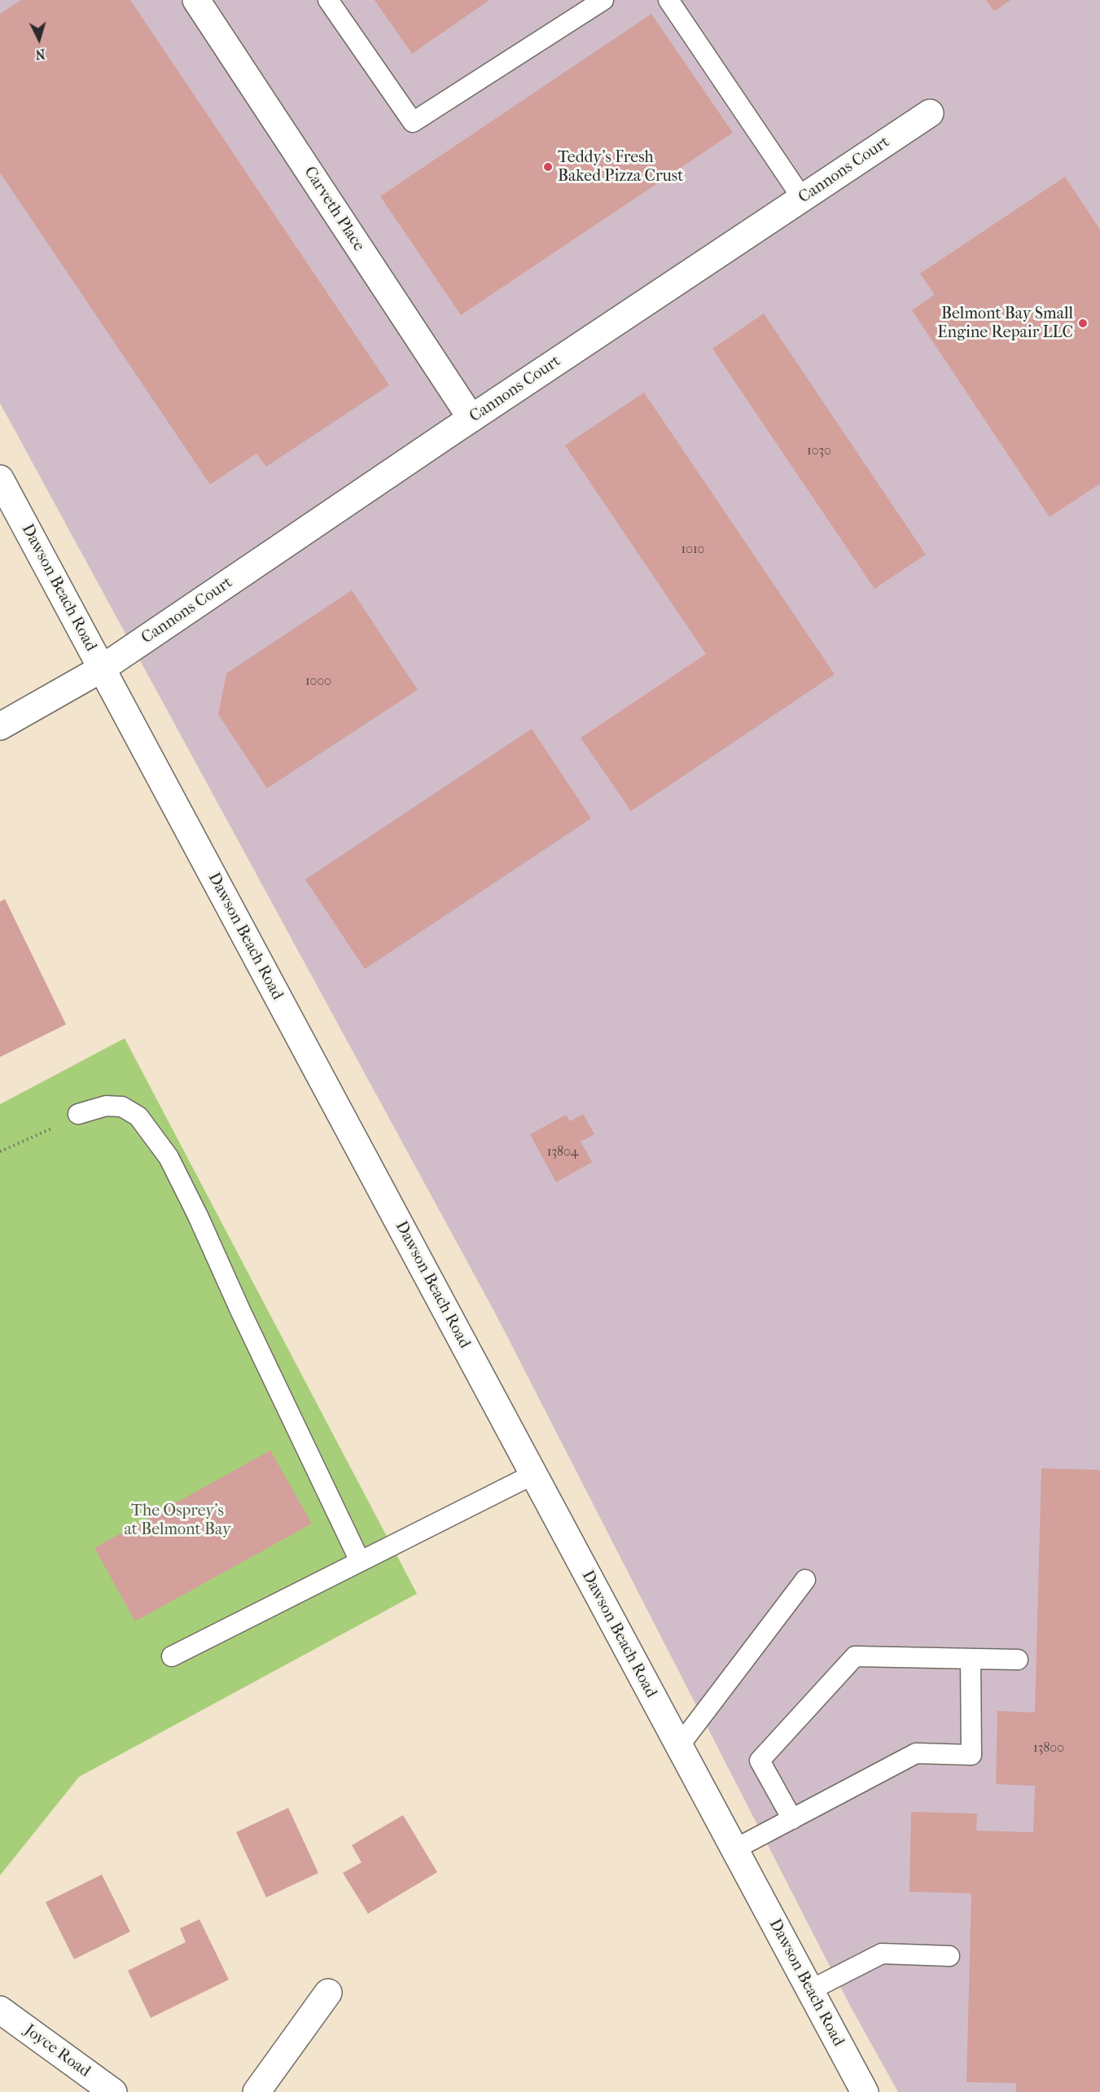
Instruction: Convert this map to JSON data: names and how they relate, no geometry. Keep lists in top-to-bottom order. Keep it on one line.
{"streets":{"street":["Cannons Court","Carveth Place","Dawson Beach Road","Joyce Road"]},"crossings":[["Cannons Court","Carveth Place"],["Cannons Court","Dawson Beach Road"]],"parks":["The Osprey's at Belmont Bay"],"places":["Teddy's Fresh Baked Pizza Crust","Belmont Bay Small Engine Repair LLC"],"house_numbers":["1030","1010","1000","13804","13800"],"north":"bottom"}
